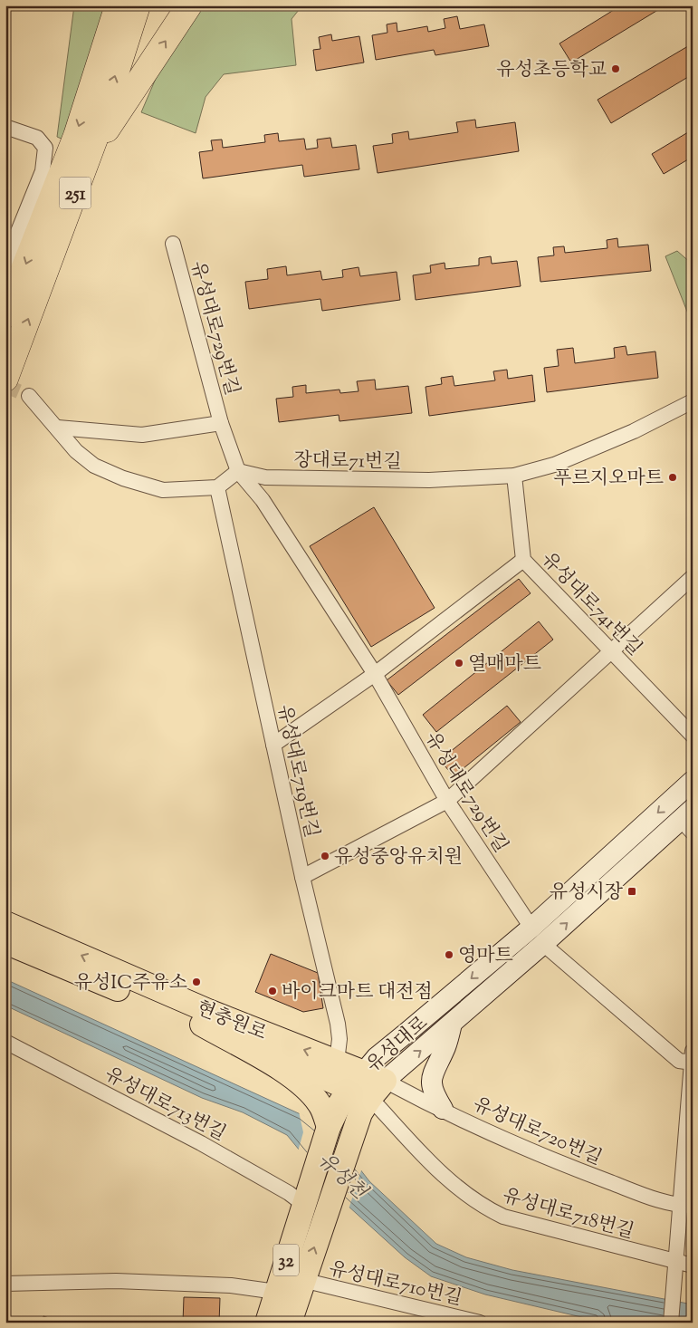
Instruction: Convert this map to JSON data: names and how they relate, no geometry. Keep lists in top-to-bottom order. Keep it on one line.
{"streets":{"highway":["251"],"main road":["현충원로","유성대로","32"],"street":["유성대로729번길","장대로71번길","유성대로741번길","유성대로719번길","유성대로713번길","유성대로720번길","유성대로718번길","유성대로710번길"]},"crossings":[["유성대로729번길","장대로71번길"],["유성대로729번길","유성대로"],["장대로71번길","유성대로741번길"],["유성대로719번길","현충원로"],["현충원로","유성대로"],["현충원로","유성대로720번길"],["현충원로","유성대로718번길"],["유성대로","유성대로713번길"],["유성대로","유성대로720번길"],["유성대로","유성대로718번길"],["유성대로720번길","유성대로718번길"]],"water":["유성천"],"places":{"other":["유성초등학교","푸르지오마트","열매마트","유성중앙유치원","영마트","유성IC주유소","바이크마트 대전점"],"transit":["유성시장"]}}
